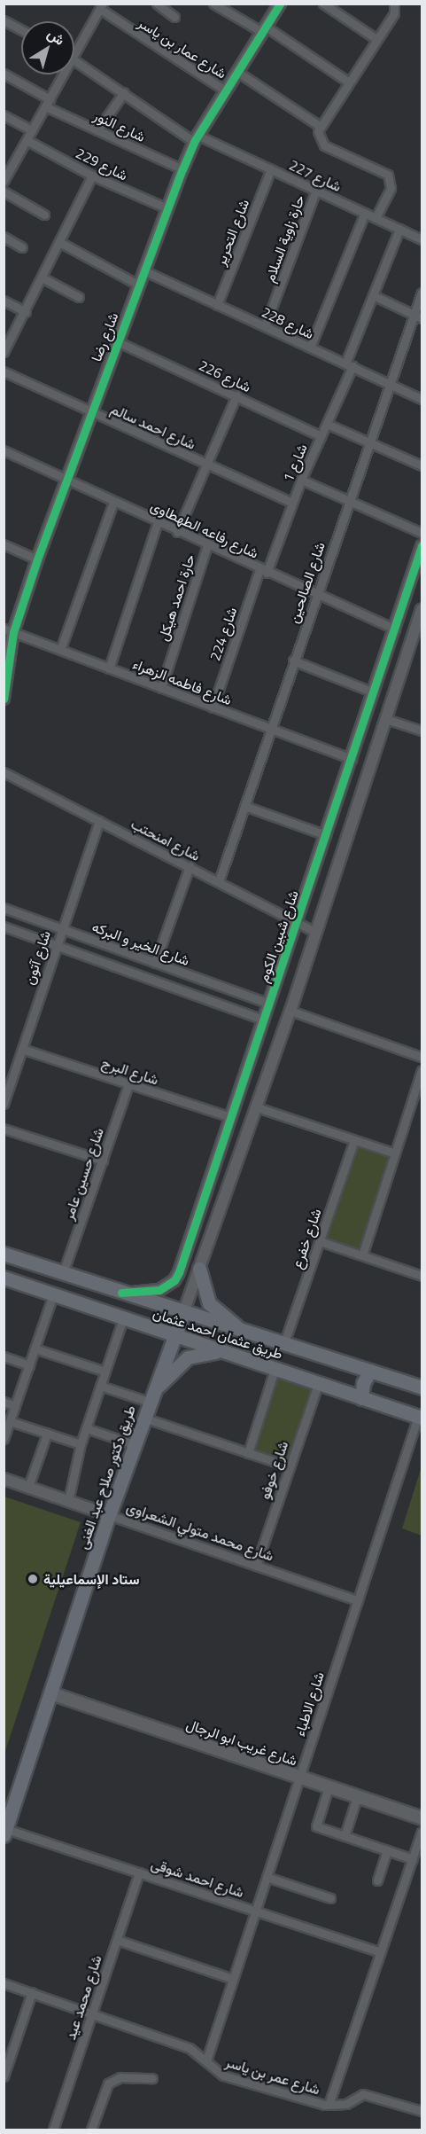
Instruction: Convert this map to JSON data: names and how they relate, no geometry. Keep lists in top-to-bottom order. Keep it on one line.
{"streets":{"main road":["طريق عثمان احمد عثمان","طريق دكتور صلاح عبد الغنى","شارع غريب ابو الرجال"],"street":["شارع عمار بن ياسر","شارع النور","شارع 229","شارع 227","شارع التحرير","حارة زاوية السلام","شارع 228","شارع رضا","شارع 226","شارع احمد سالم","شارع 1","شارع رفاعه الطهطاوى","شارع الصالحين","حارة احمد هيكل","شارع 224","شارع فاطمه الزهراء","شارع امنحتب","شارع شبين الكوم","شارع الخير و البركه","شارع آتون","شارع البرج","شارع حسين عامر","شارع خفرع","شارع خوفو","شارع محمد متولي الشعراوى","شارع الاطباء","شارع احمد شوقى","شارع محمد عيد","شارع عمر بن ياسر"]},"crossings":[["شارع عمار بن ياسر","شارع رضا"],["شارع النور","شارع رضا"],["شارع 229","شارع رضا"],["شارع 227","شارع التحرير"],["شارع 227","حارة زاوية السلام"],["شارع 227","شارع رضا"],["شارع 227","شارع 1"],["شارع التحرير","شارع 228"],["حارة زاوية السلام","شارع 228"],["شارع 228","شارع رضا"],["شارع 228","شارع 1"],["شارع 228","شارع الصالحين"],["شارع رضا","شارع 226"],["شارع رضا","شارع احمد سالم"],["شارع رضا","شارع رفاعه الطهطاوى"],["شارع رضا","شارع فاطمه الزهراء"],["شارع 226","شارع 1"],["شارع احمد سالم","شارع 1"],["شارع 1","شارع رفاعه الطهطاوى"],["شارع 1","شارع 224"],["شارع رفاعه الطهطاوى","شارع الصالحين"],["شارع رفاعه الطهطاوى","حارة احمد هيكل"],["شارع رفاعه الطهطاوى","شارع 224"],["شارع رفاعه الطهطاوى","شارع شبين الكوم"],["شارع الصالحين","شارع فاطمه الزهراء"],["شارع الصالحين","شارع امنحتب"],["حارة احمد هيكل","شارع فاطمه الزهراء"],["شارع 224","شارع فاطمه الزهراء"],["شارع فاطمه الزهراء","شارع شبين الكوم"],["شارع امنحتب","شارع شبين الكوم"],["شارع امنحتب","شارع آتون"],["شارع شبين الكوم","شارع الخير و البركه"],["شارع شبين الكوم","شارع البرج"],["شارع شبين الكوم","طريق عثمان احمد عثمان"],["شارع الخير و البركه","شارع آتون"],["شارع آتون","شارع البرج"],["شارع البرج","شارع حسين عامر"],["شارع حسين عامر","طريق عثمان احمد عثمان"],["شارع خفرع","طريق عثمان احمد عثمان"],["طريق عثمان احمد عثمان","شارع خوفو"],["طريق عثمان احمد عثمان","طريق دكتور صلاح عبد الغنى"],["طريق عثمان احمد عثمان","شارع الاطباء"],["شارع خوفو","شارع محمد متولي الشعراوى"],["طريق دكتور صلاح عبد الغنى","شارع محمد متولي الشعراوى"],["طريق دكتور صلاح عبد الغنى","شارع غريب ابو الرجال"],["طريق دكتور صلاح عبد الغنى","شارع احمد شوقى"],["شارع محمد متولي الشعراوى","شارع الاطباء"],["شارع الاطباء","شارع غريب ابو الرجال"],["شارع الاطباء","شارع احمد شوقى"],["شارع الاطباء","شارع عمر بن ياسر"],["شارع احمد شوقى","شارع محمد عيد"],["شارع محمد عيد","شارع عمر بن ياسر"]],"places":["ستاد الإسماعيلية"],"north":"top right"}
